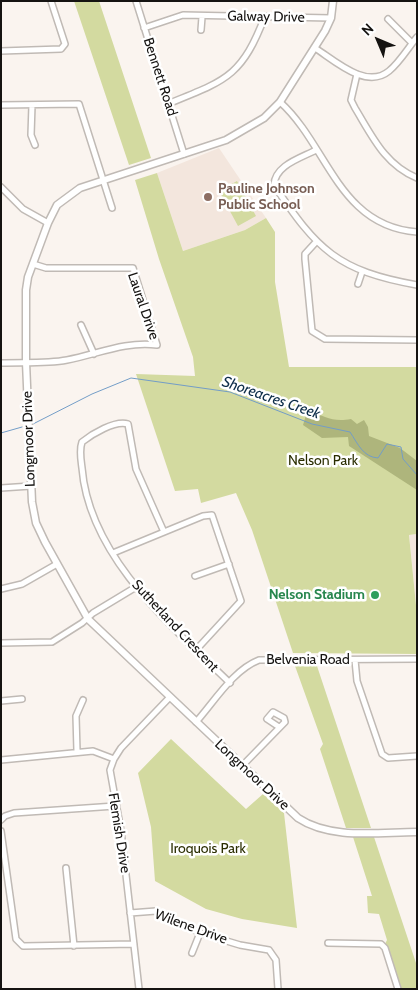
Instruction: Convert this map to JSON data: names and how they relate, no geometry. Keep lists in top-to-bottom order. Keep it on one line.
{"streets":{"street":["Galway Drive","Bennett Road","Laural Drive","Longmoor Drive","Sutherland Crescent","Belvenia Road","Flemish Drive","Wilene Drive"]},"crossings":[["Galway Drive","Bennett Road"],["Galway Drive","Longmoor Drive"],["Bennett Road","Longmoor Drive"],["Laural Drive","Longmoor Drive"],["Longmoor Drive","Belvenia Road"],["Sutherland Crescent","Belvenia Road"],["Flemish Drive","Wilene Drive"]],"water":["Shoreacres Creek"],"parks":["Nelson Park","Iroquois Park"],"places":["Pauline Johnson Public School","Nelson Stadium"],"north":"top left"}
